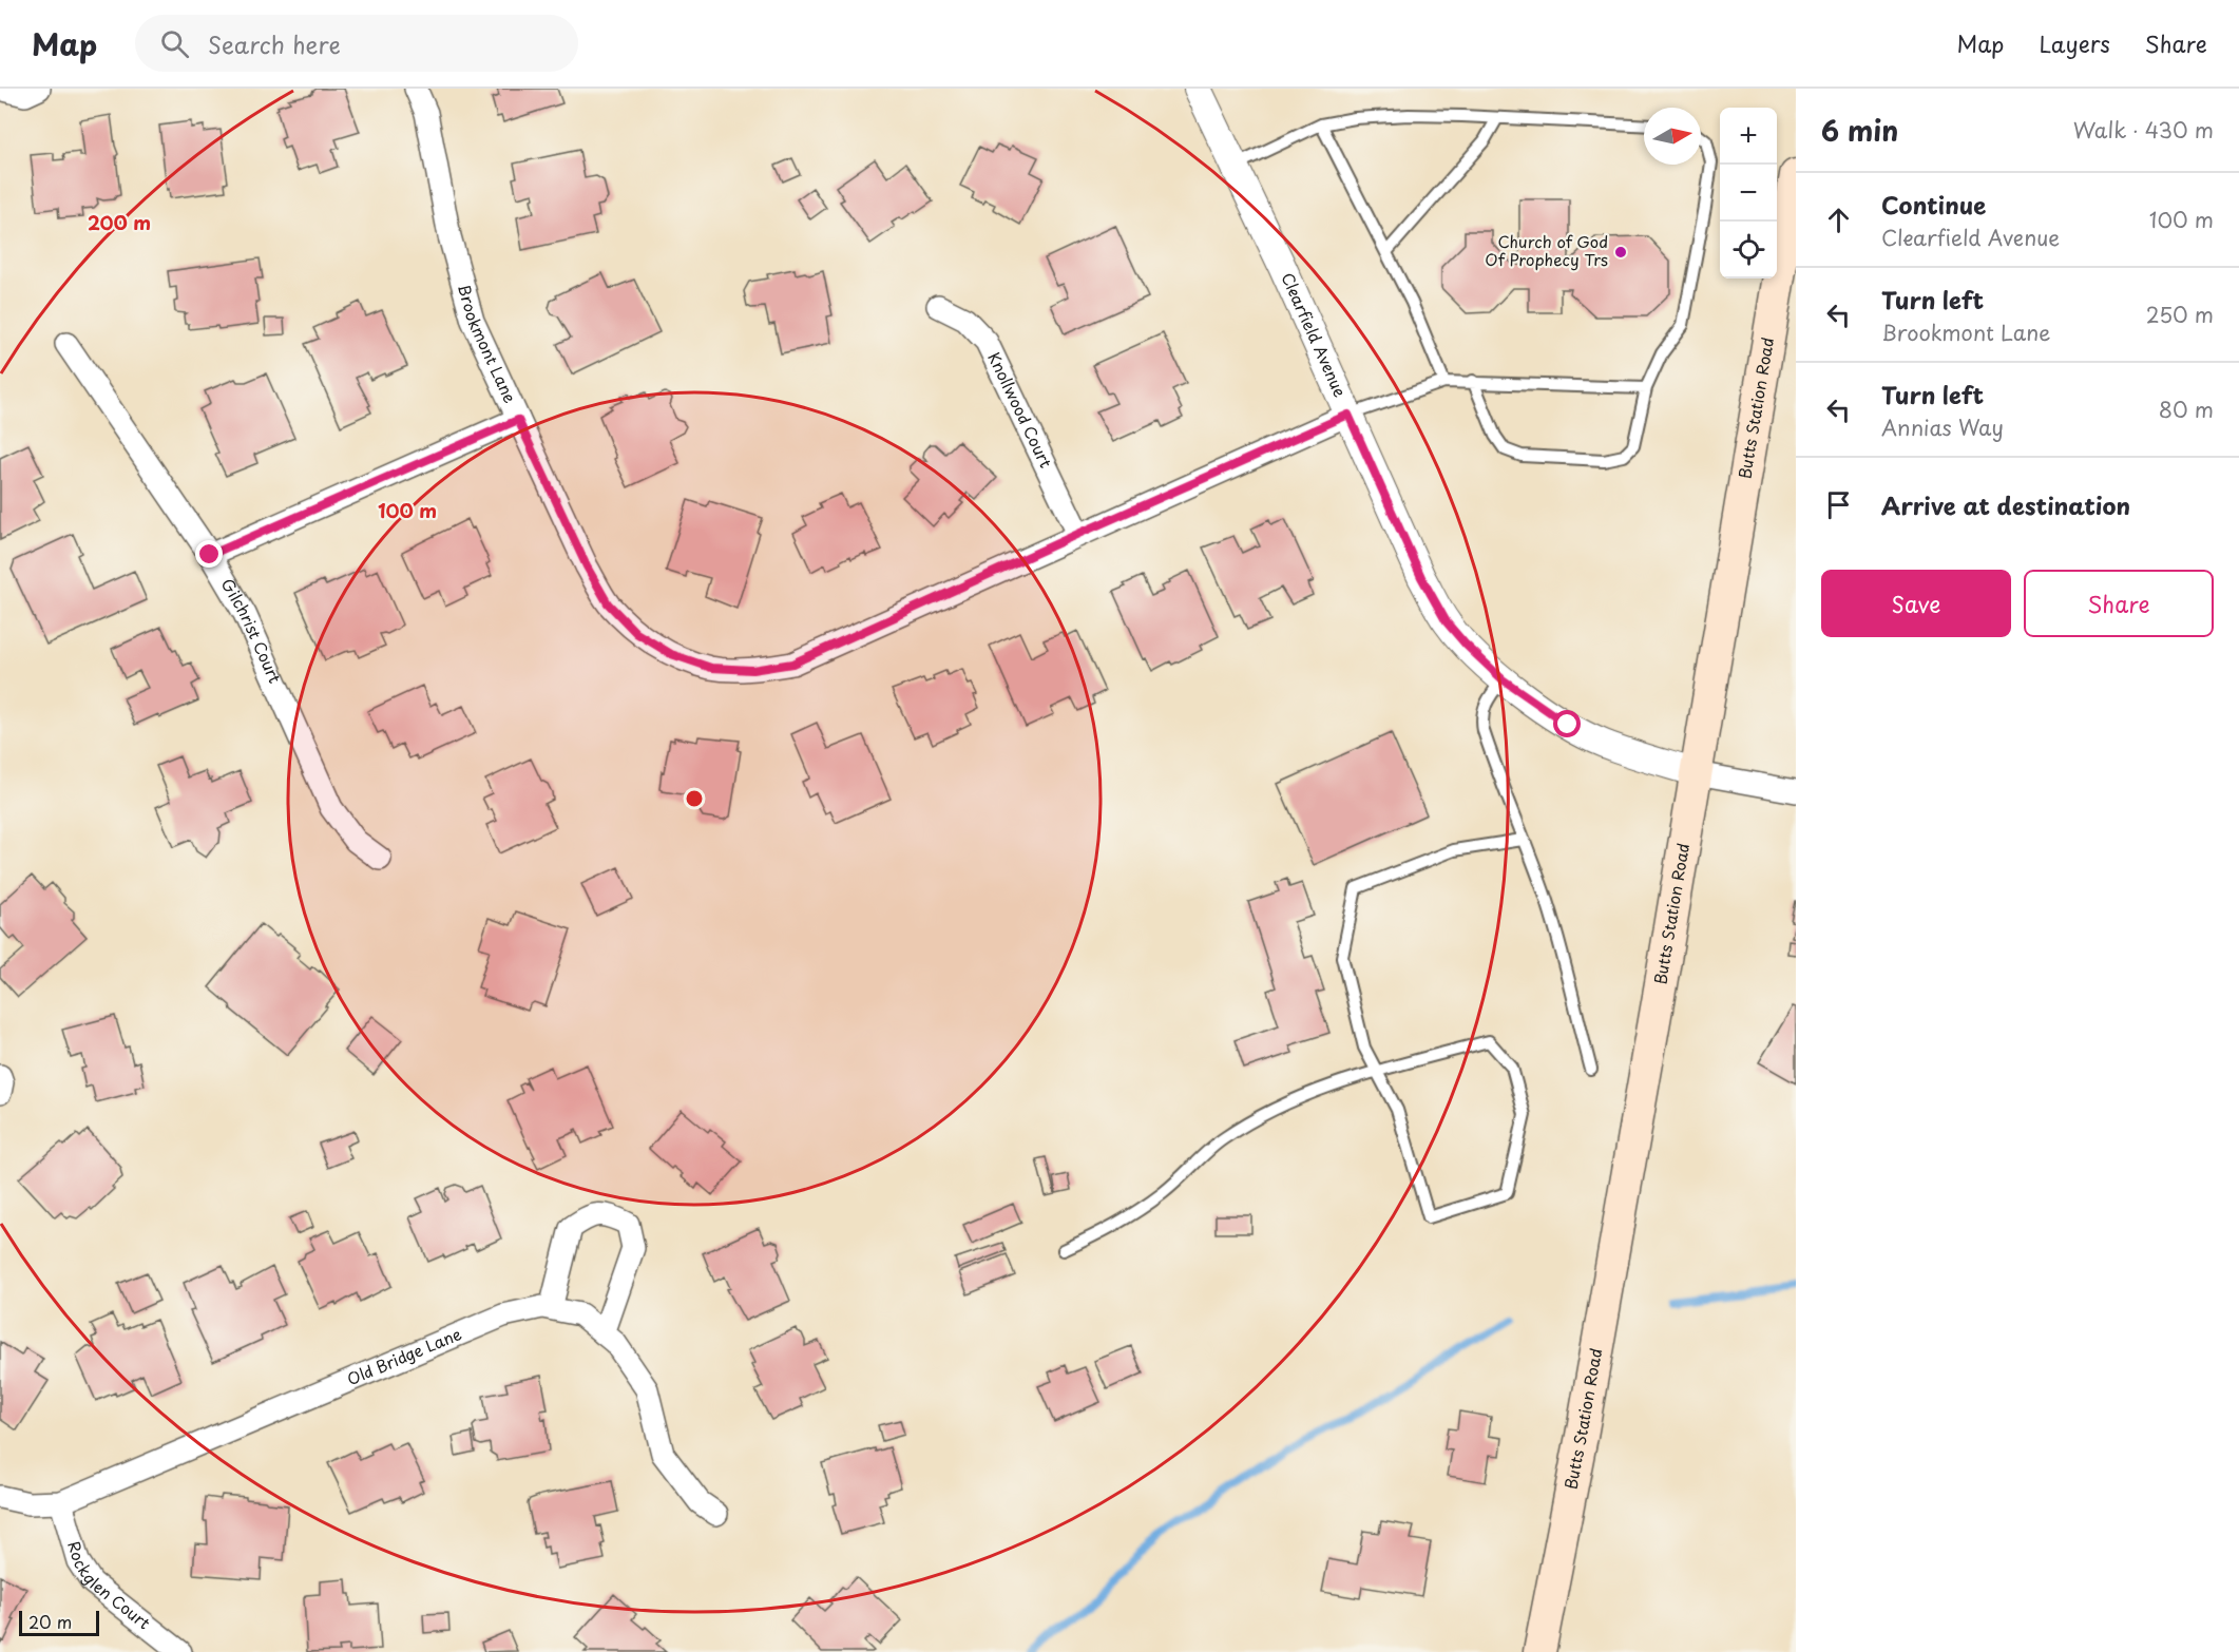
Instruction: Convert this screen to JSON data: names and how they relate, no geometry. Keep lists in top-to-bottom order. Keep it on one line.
{"streets":{"main road":["Butts Station Road"],"street":["Clearfield Avenue","Brookmont Lane","Knollwood Court","Gilchrist Court","Old Bridge Lane","Rockglen Court"]},"crossings":[["Clearfield Avenue","Brookmont Lane"],["Clearfield Avenue","Butts Station Road"],["Brookmont Lane","Knollwood Court"],["Old Bridge Lane","Rockglen Court"]],"places":["Church of God Of Prophecy Trs"],"scale_bar":"20 m","north":"right","page":{"header":"Map","search":"Search here","nav":["Map","Layers","Share"],"heading":["6 min","Walk · 430 m"],"map_buttons":["+","−"],"list":[["Continue","Clearfield Avenue","100 m"],["Turn left","Brookmont Lane","250 m"],["Turn left","Annias Way","80 m"],"Arrive at destination"],"buttons":["Save","Share"],"scale":"20 m"},"rings":["200 m","100 m"]}
